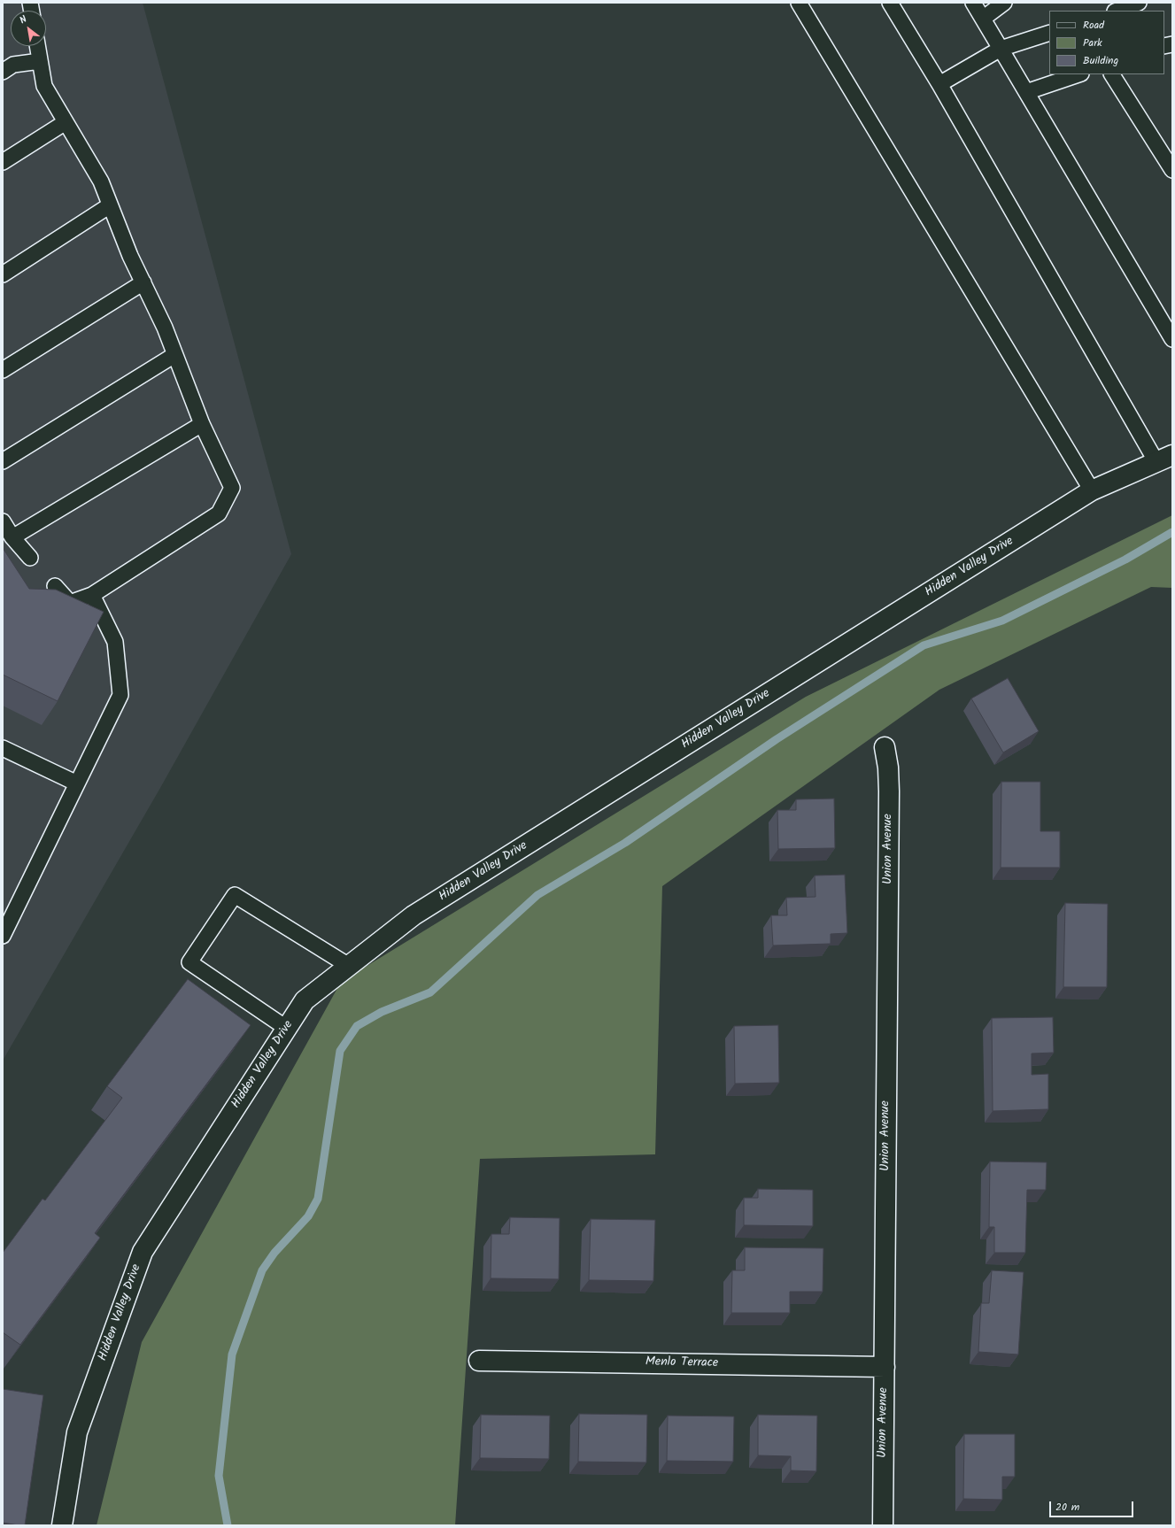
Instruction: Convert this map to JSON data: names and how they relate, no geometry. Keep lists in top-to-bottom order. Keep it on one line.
{"streets":{"street":["Hidden Valley Drive","Union Avenue","Menlo Terrace"]},"crossings":[["Union Avenue","Menlo Terrace"]],"legend":["Road","Park","Building"],"scale_bar":"20 m","north":"top left"}
